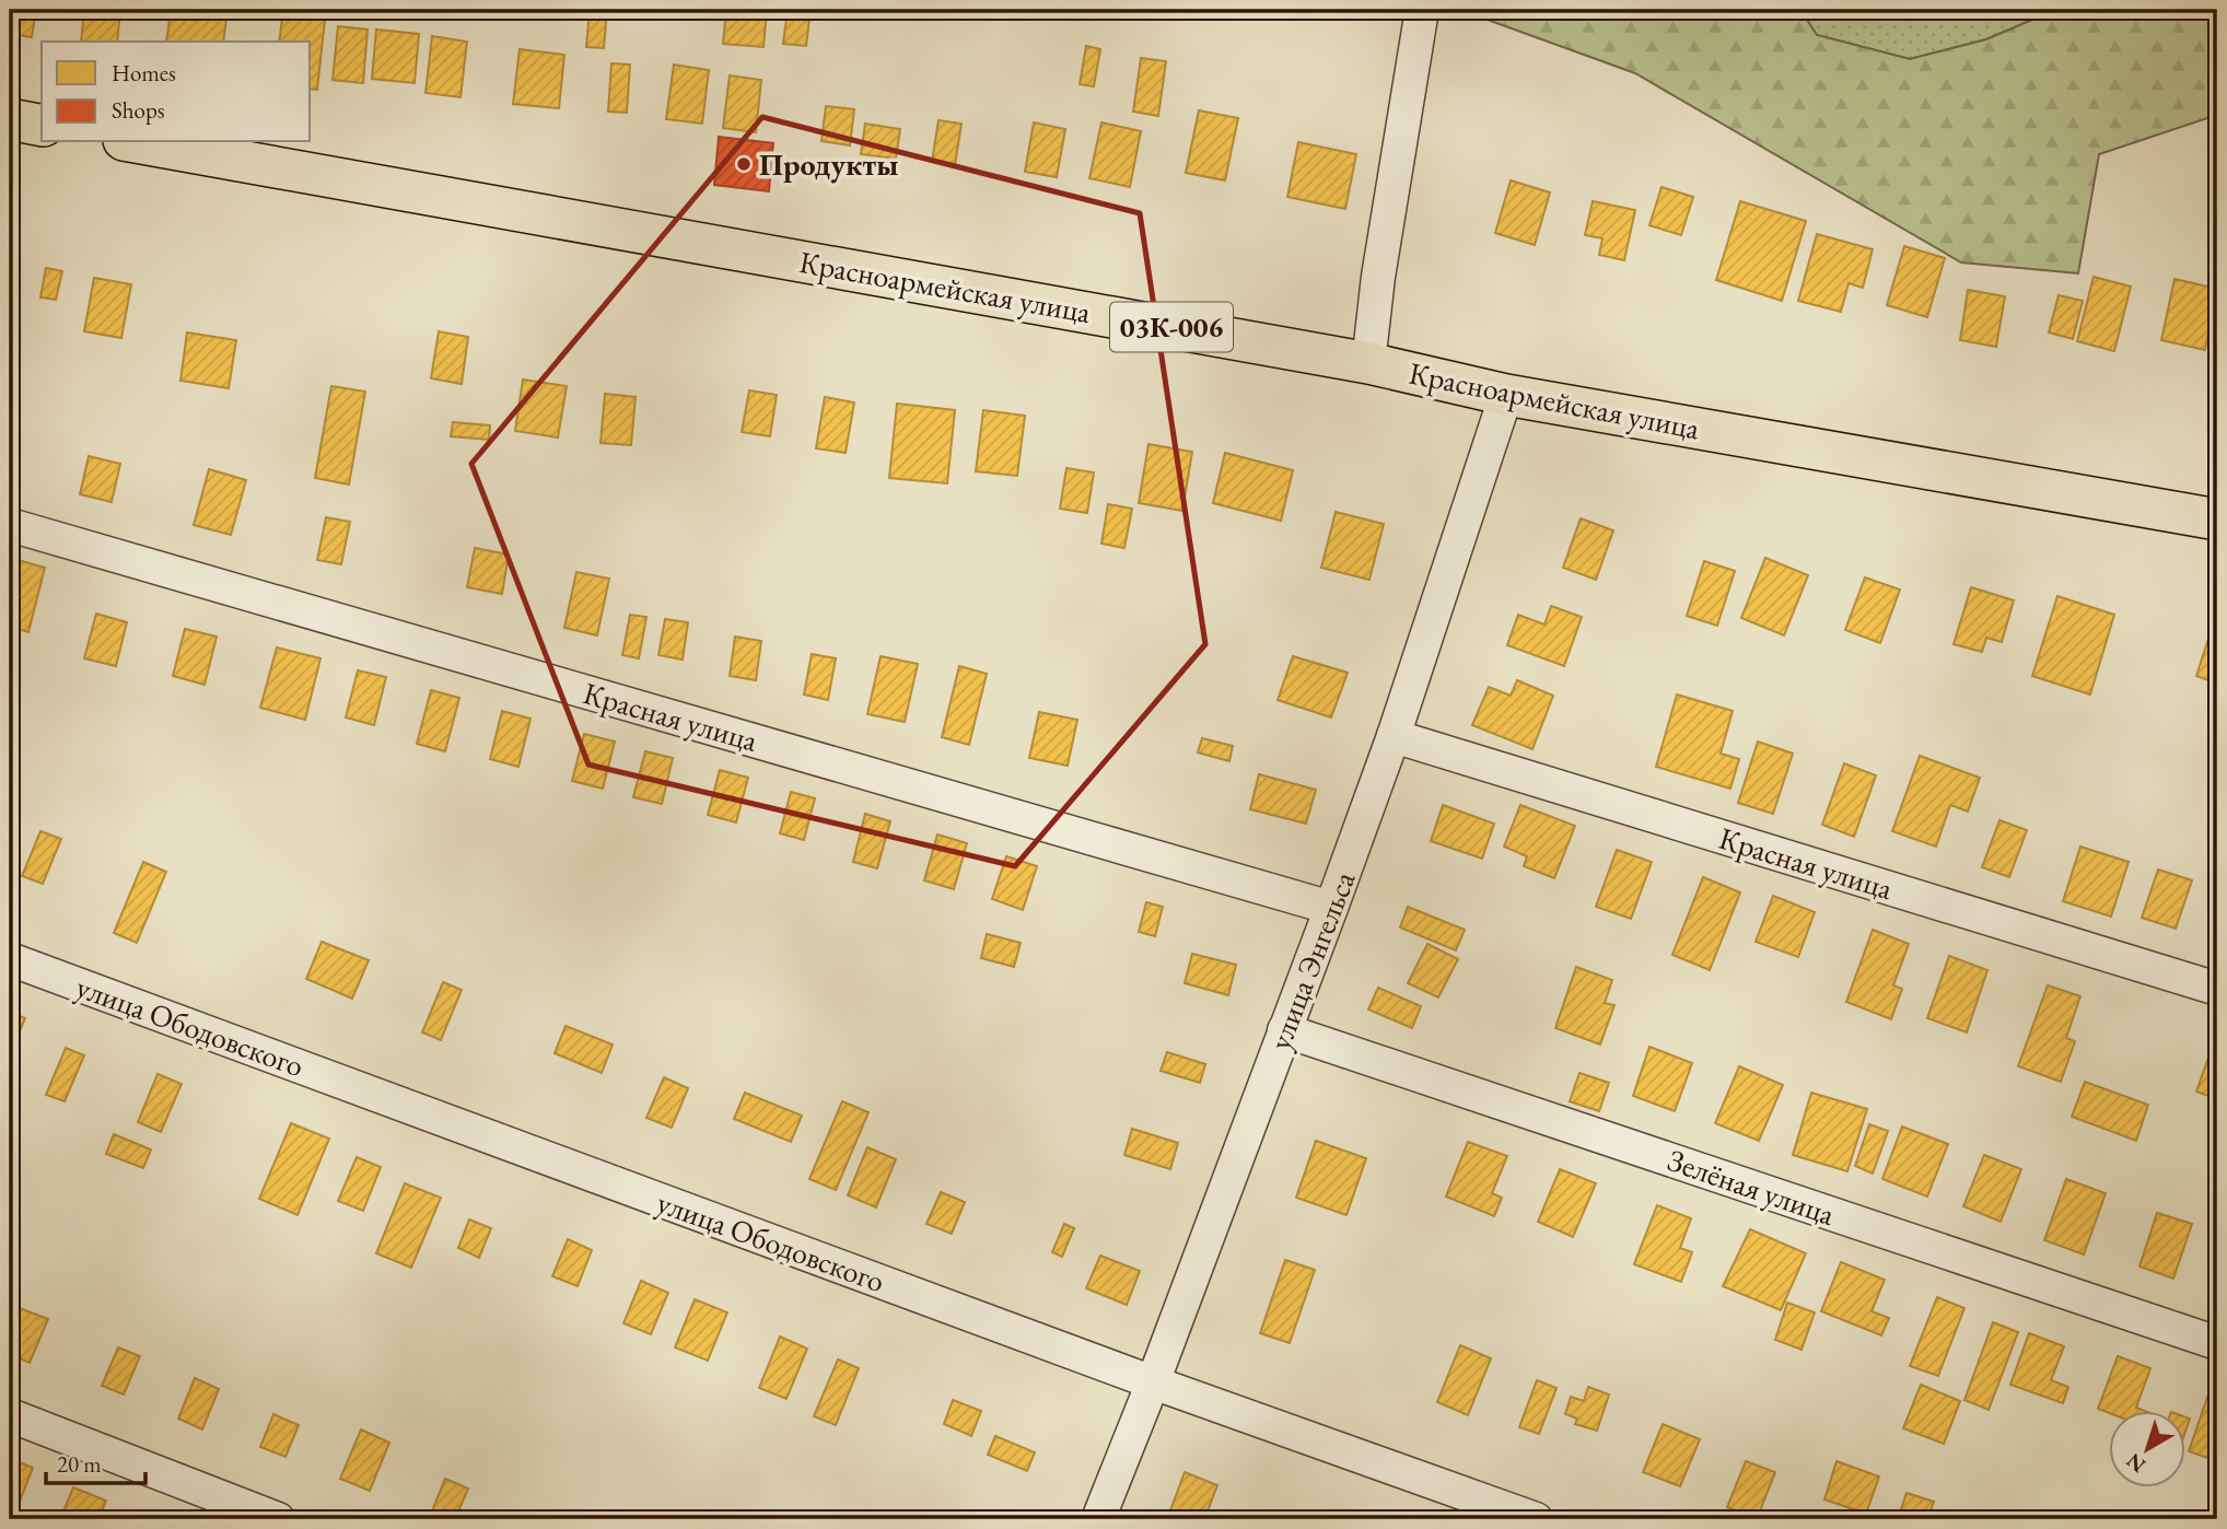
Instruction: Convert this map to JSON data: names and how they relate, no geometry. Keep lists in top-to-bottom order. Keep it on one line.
{"streets":{"main road":["Красноармейская улица","03К-006"],"street":["Красная улица","улица Энгельса","улица Ободовского","Зелёная улица"]},"crossings":[["Красноармейская улица","улица Энгельса"],["Красная улица","улица Энгельса"],["улица Энгельса","улица Ободовского"],["улица Энгельса","Зелёная улица"]],"places":["Продукты"],"legend":["Homes","Shops"],"scale_bar":"20 m","north":"bottom left"}
